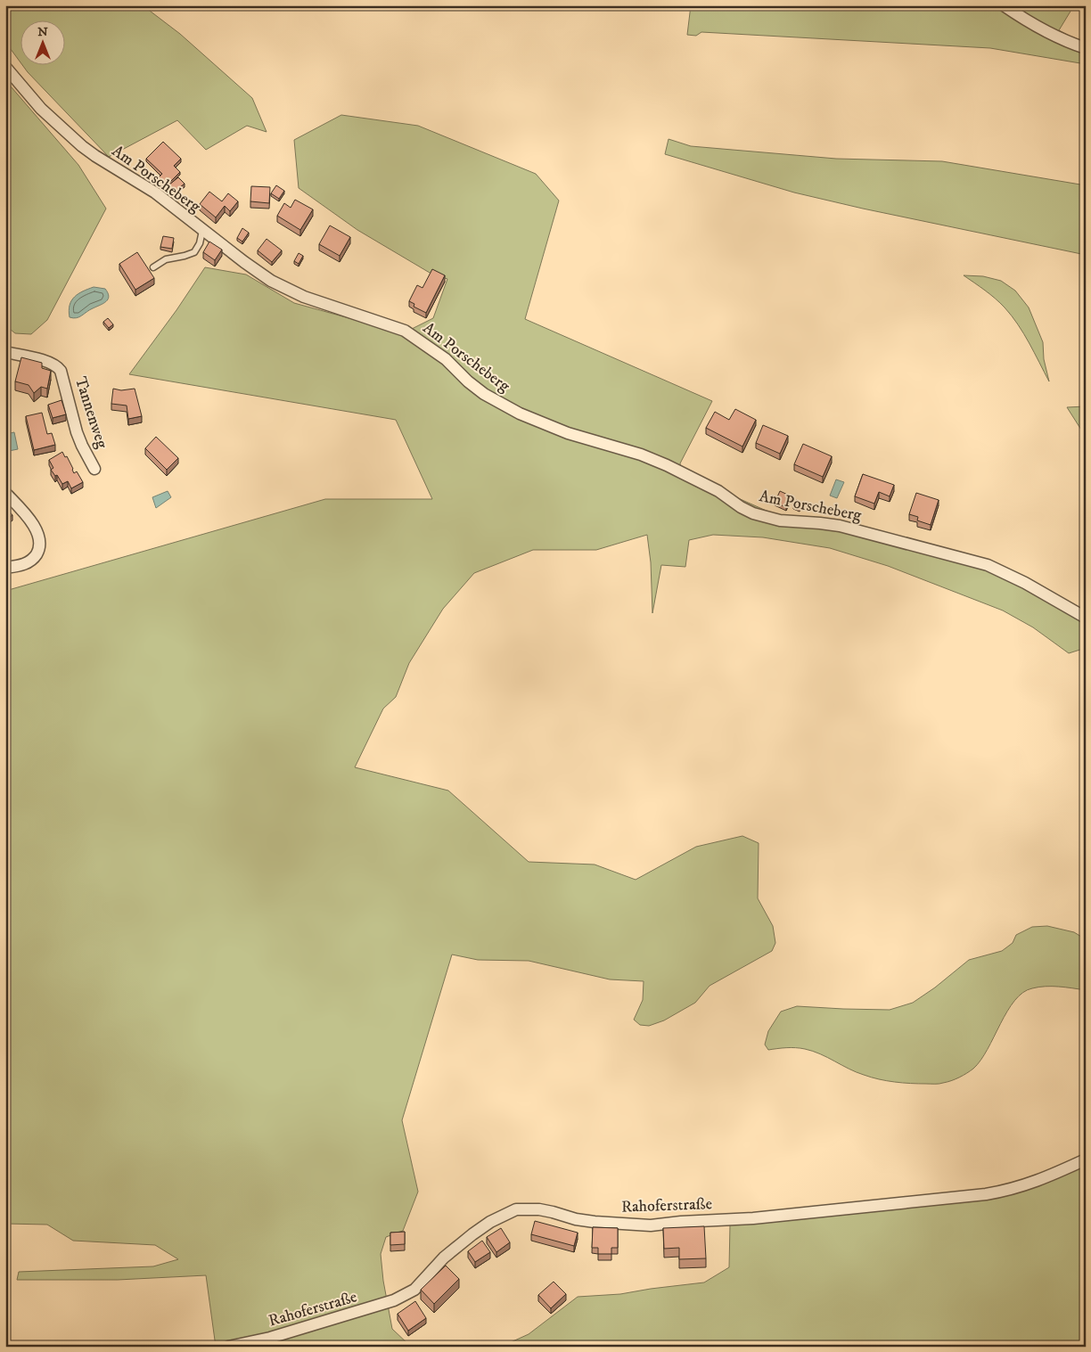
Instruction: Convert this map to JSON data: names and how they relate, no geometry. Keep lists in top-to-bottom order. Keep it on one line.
{"streets":{"street":["Am Porscheberg","Tannenweg","Rahoferstraße"]},"north":"top"}
